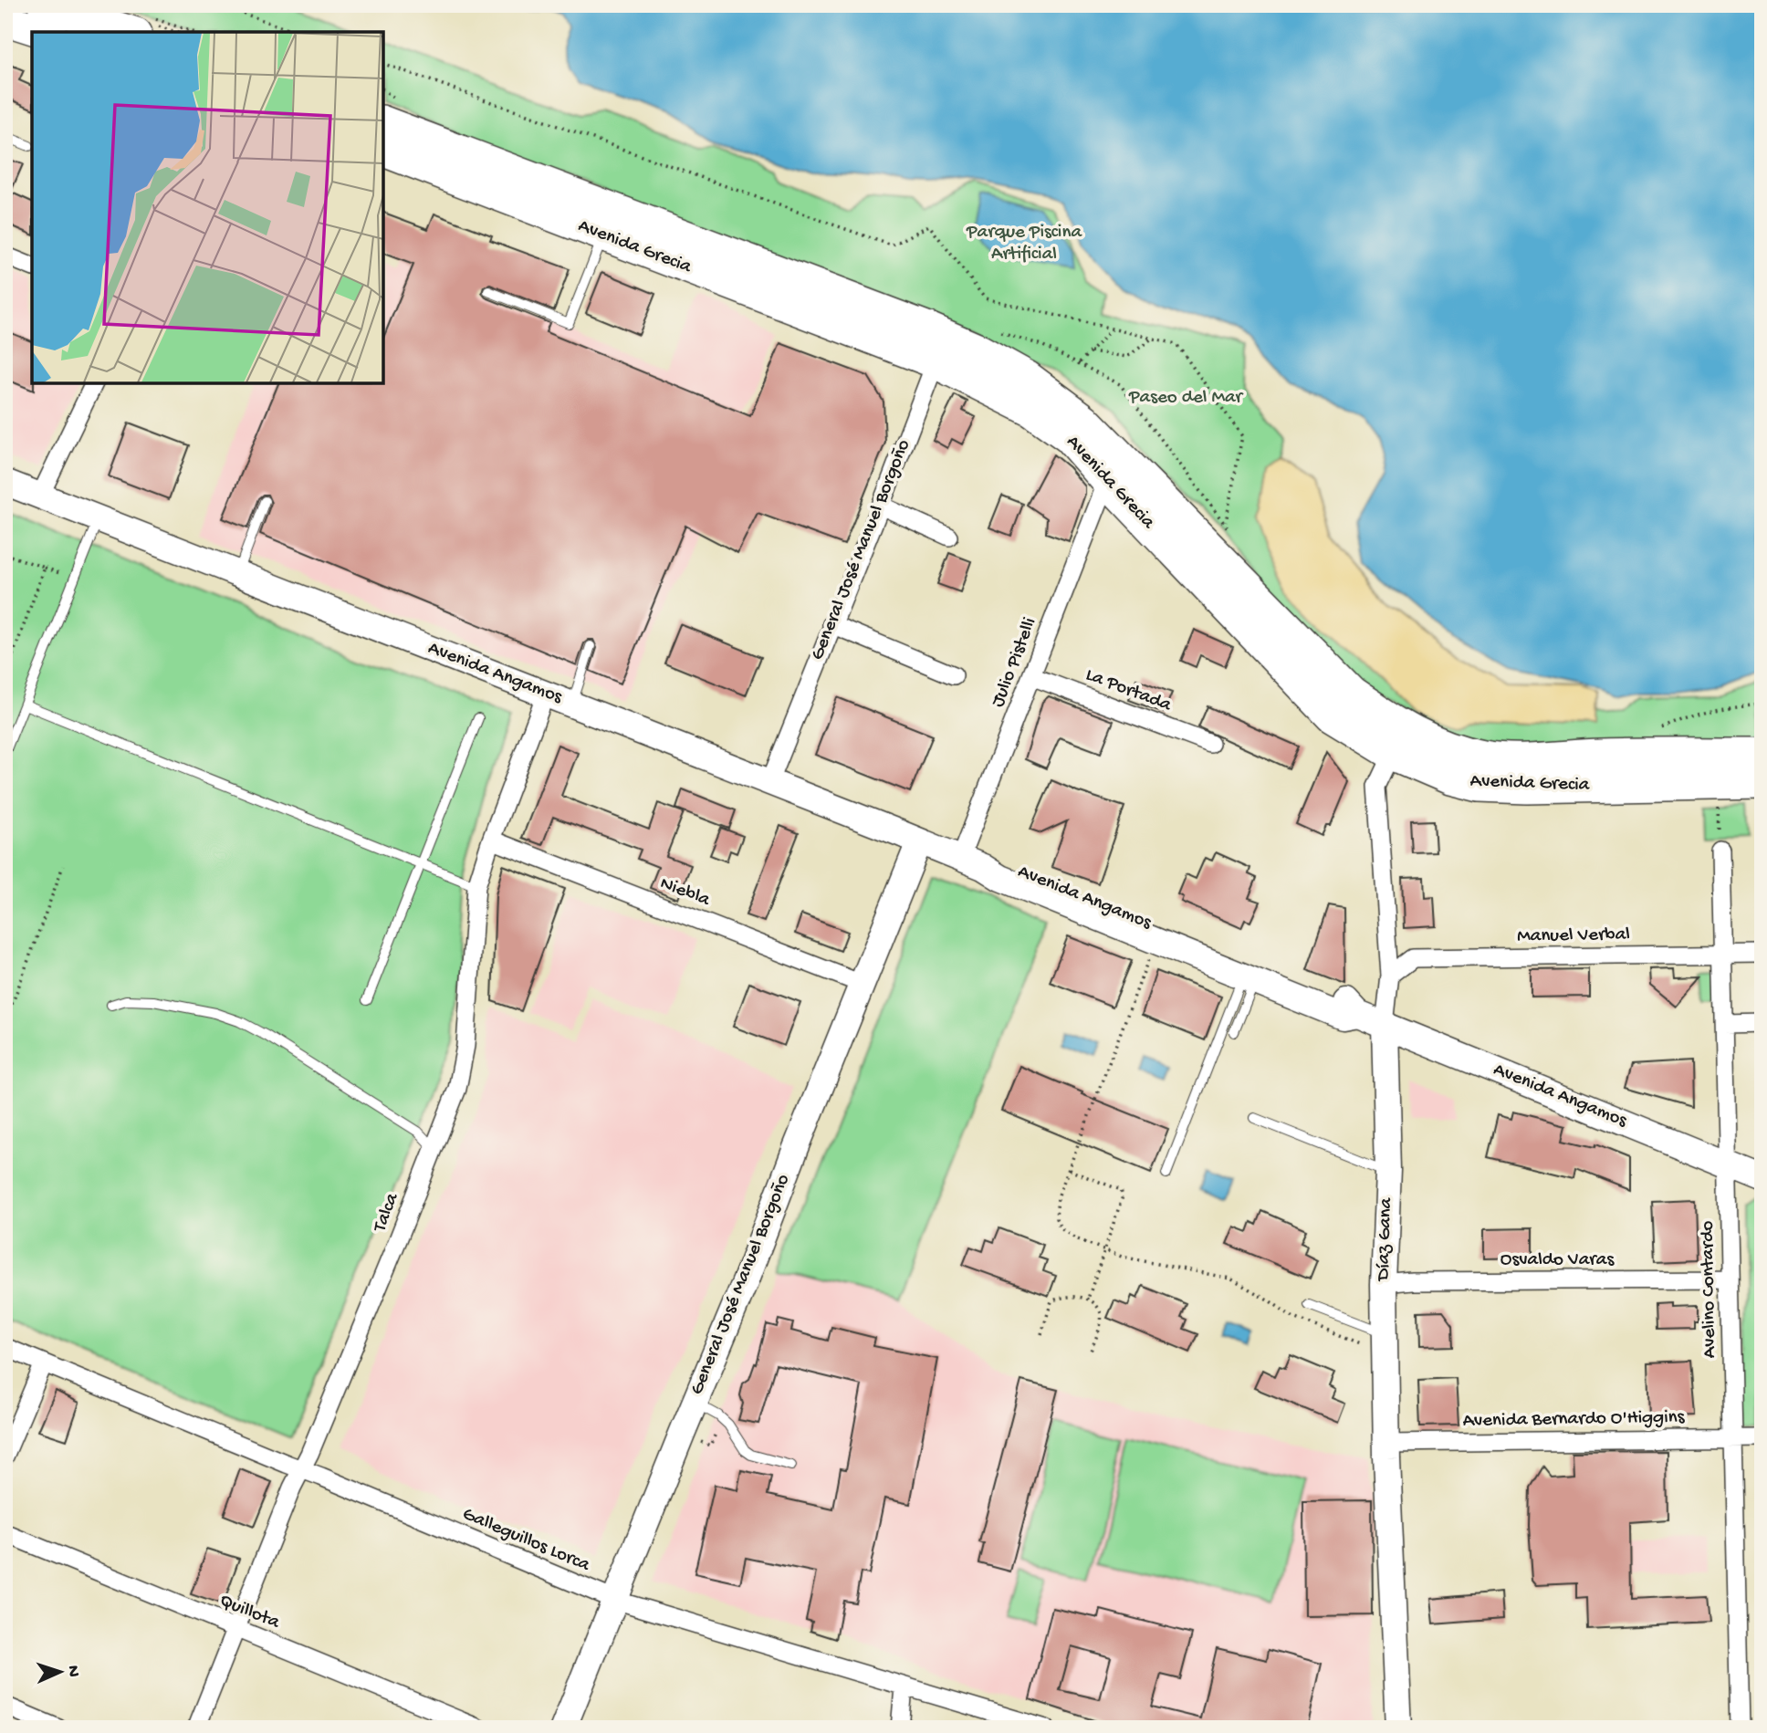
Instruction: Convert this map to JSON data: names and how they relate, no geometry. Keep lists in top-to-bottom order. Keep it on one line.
{"streets":{"highway":["Avenida Grecia"],"main road":["General José Manuel Borgoño","Avenida Angamos","Díaz Gana"],"street":["Julio Pistelli","La Portada","Niebla","Manuel Verbal","Talca","Osvaldo Varas","Avelino Contardo","Avenida Bernardo O'Higgins","Galleguillos Lorca","Quillota"]},"crossings":[["Avenida Grecia","General José Manuel Borgoño"],["Avenida Grecia","Julio Pistelli"],["Avenida Grecia","Díaz Gana"],["General José Manuel Borgoño","Avenida Angamos"],["General José Manuel Borgoño","Niebla"],["General José Manuel Borgoño","Galleguillos Lorca"],["Julio Pistelli","Avenida Angamos"],["Julio Pistelli","La Portada"],["Avenida Angamos","Talca"],["Avenida Angamos","Díaz Gana"],["Avenida Angamos","Avelino Contardo"],["Niebla","Talca"],["Manuel Verbal","Díaz Gana"],["Manuel Verbal","Avelino Contardo"],["Talca","Galleguillos Lorca"],["Talca","Quillota"],["Díaz Gana","Osvaldo Varas"],["Díaz Gana","Avenida Bernardo O'Higgins"],["Osvaldo Varas","Avelino Contardo"],["Avelino Contardo","Avenida Bernardo O'Higgins"]],"parks":["Parque Piscina Artificial","Paseo del Mar"],"north":"right"}
